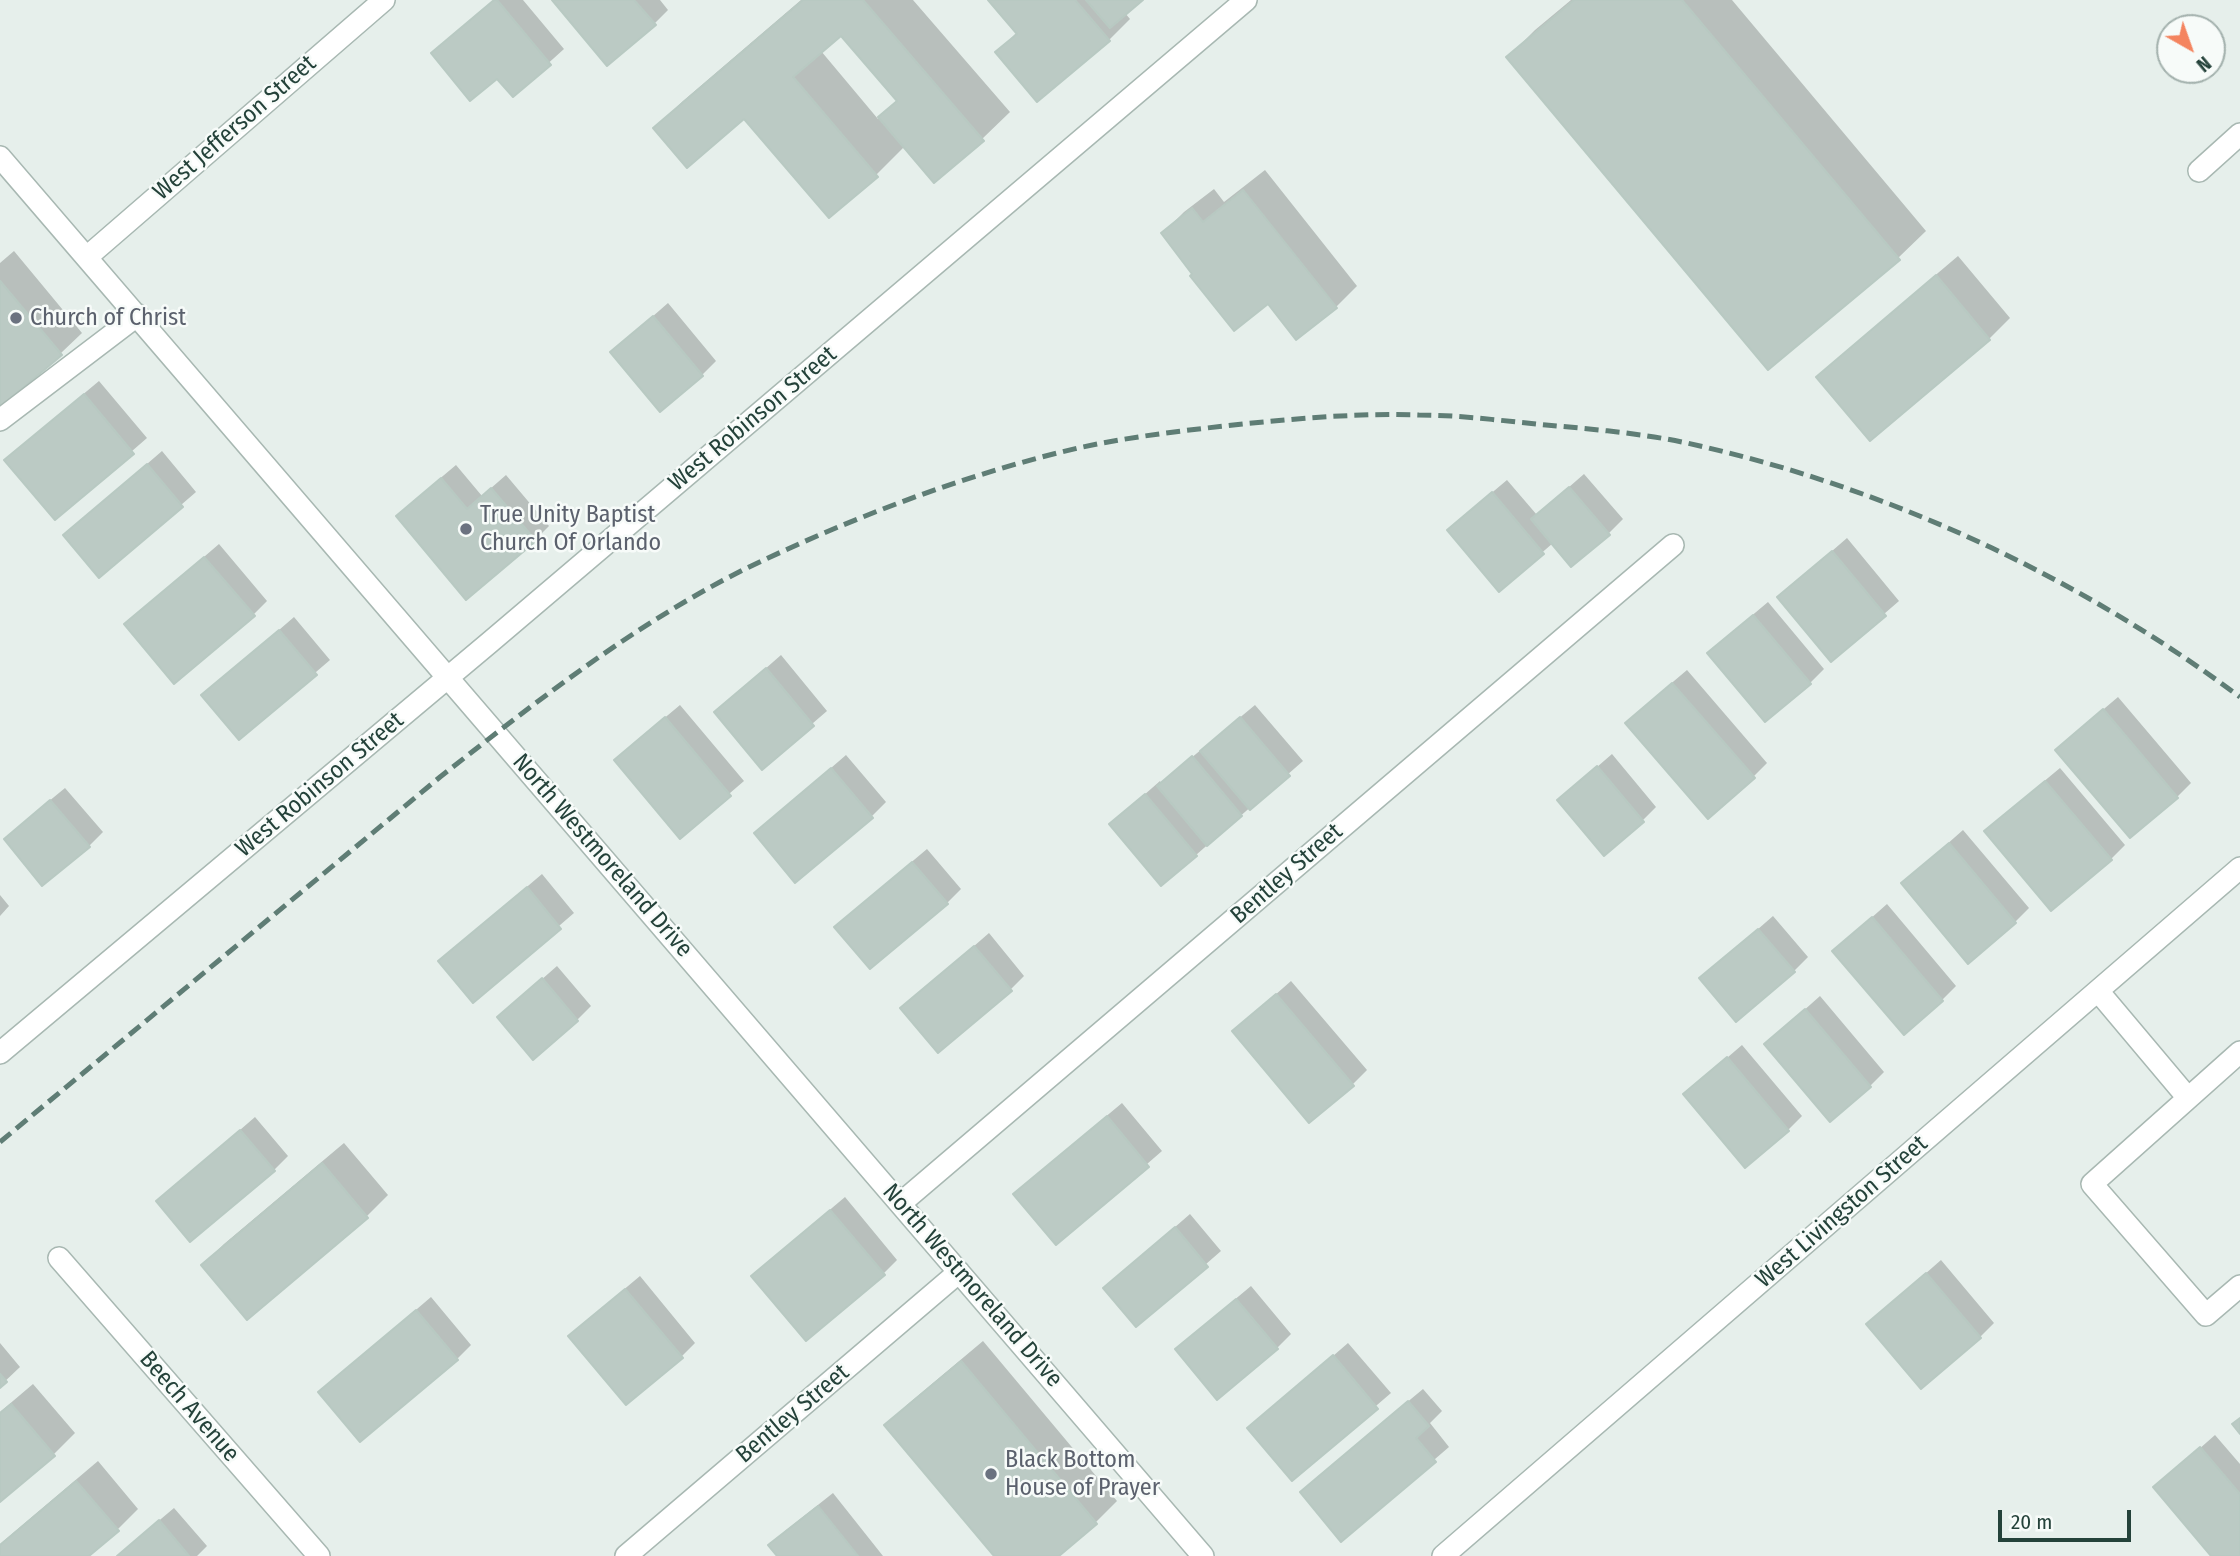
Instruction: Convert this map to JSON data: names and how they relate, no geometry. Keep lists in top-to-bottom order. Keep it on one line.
{"streets":{"street":["West Jefferson Street","West Robinson Street","North Westmoreland Drive","Bentley Street","West Livingston Street","Beech Avenue"]},"crossings":[["West Jefferson Street","North Westmoreland Drive"],["West Robinson Street","North Westmoreland Drive"],["North Westmoreland Drive","Bentley Street"]],"places":["Church of Christ","True Unity Baptist Church Of Orlando","Black Bottom House of Prayer"],"scale_bar":"20 m","north":"bottom right"}
